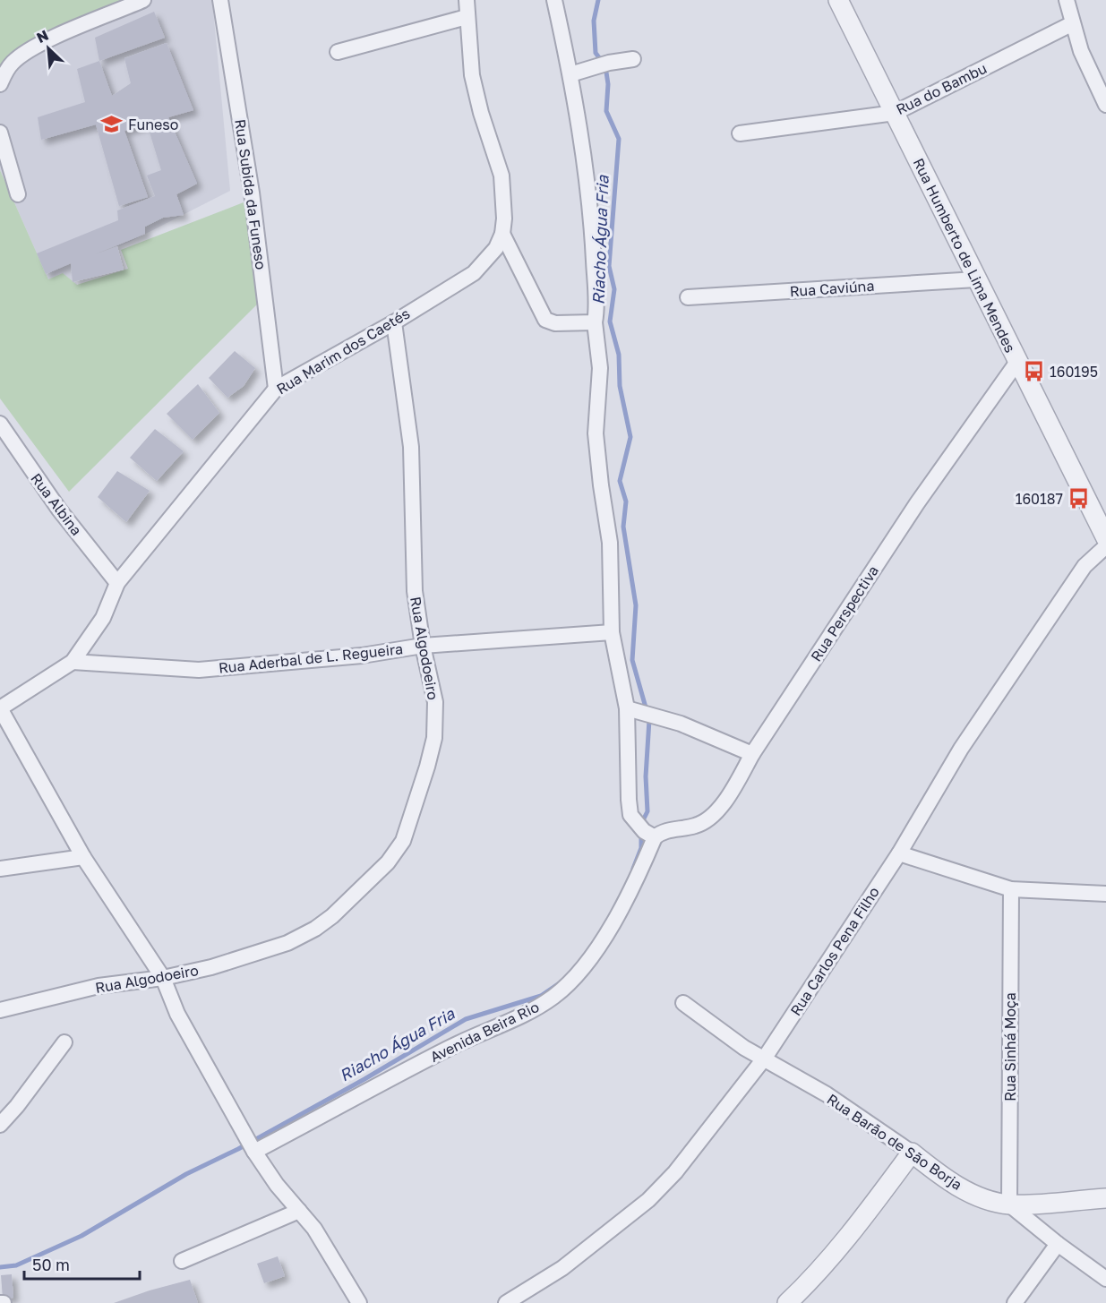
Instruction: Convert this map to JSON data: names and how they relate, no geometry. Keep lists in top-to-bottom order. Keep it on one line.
{"streets":{"street":["Rua do Bambu","Rua Subida da Funeso","Rua Humberto de Lima Mendes","Rua Caviúna","Rua Marim dos Caetés","Rua Albina","Rua Perspectiva","Rua Algodoeiro","Rua Aderbal de L. Regueira","Rua Carlos Pena Filho","Avenida Beira Rio","Rua Sinhá Moça","Rua Barão de São Borja"]},"crossings":[["Rua do Bambu","Rua Humberto de Lima Mendes"],["Rua Subida da Funeso","Rua Marim dos Caetés"],["Rua Humberto de Lima Mendes","Rua Caviúna"],["Rua Humberto de Lima Mendes","Rua Perspectiva"],["Rua Marim dos Caetés","Rua Albina"],["Rua Marim dos Caetés","Rua Algodoeiro"],["Rua Marim dos Caetés","Rua Aderbal de L. Regueira"],["Rua Perspectiva","Avenida Beira Rio"],["Rua Algodoeiro","Rua Aderbal de L. Regueira"],["Rua Carlos Pena Filho","Rua Barão de São Borja"],["Rua Sinhá Moça","Rua Barão de São Borja"]],"water":["Riacho Água Fria"],"places":{"school or university":["Funeso"],"bus stop":["160195","160187"]},"scale_bar":"50 m","north":"top left"}
